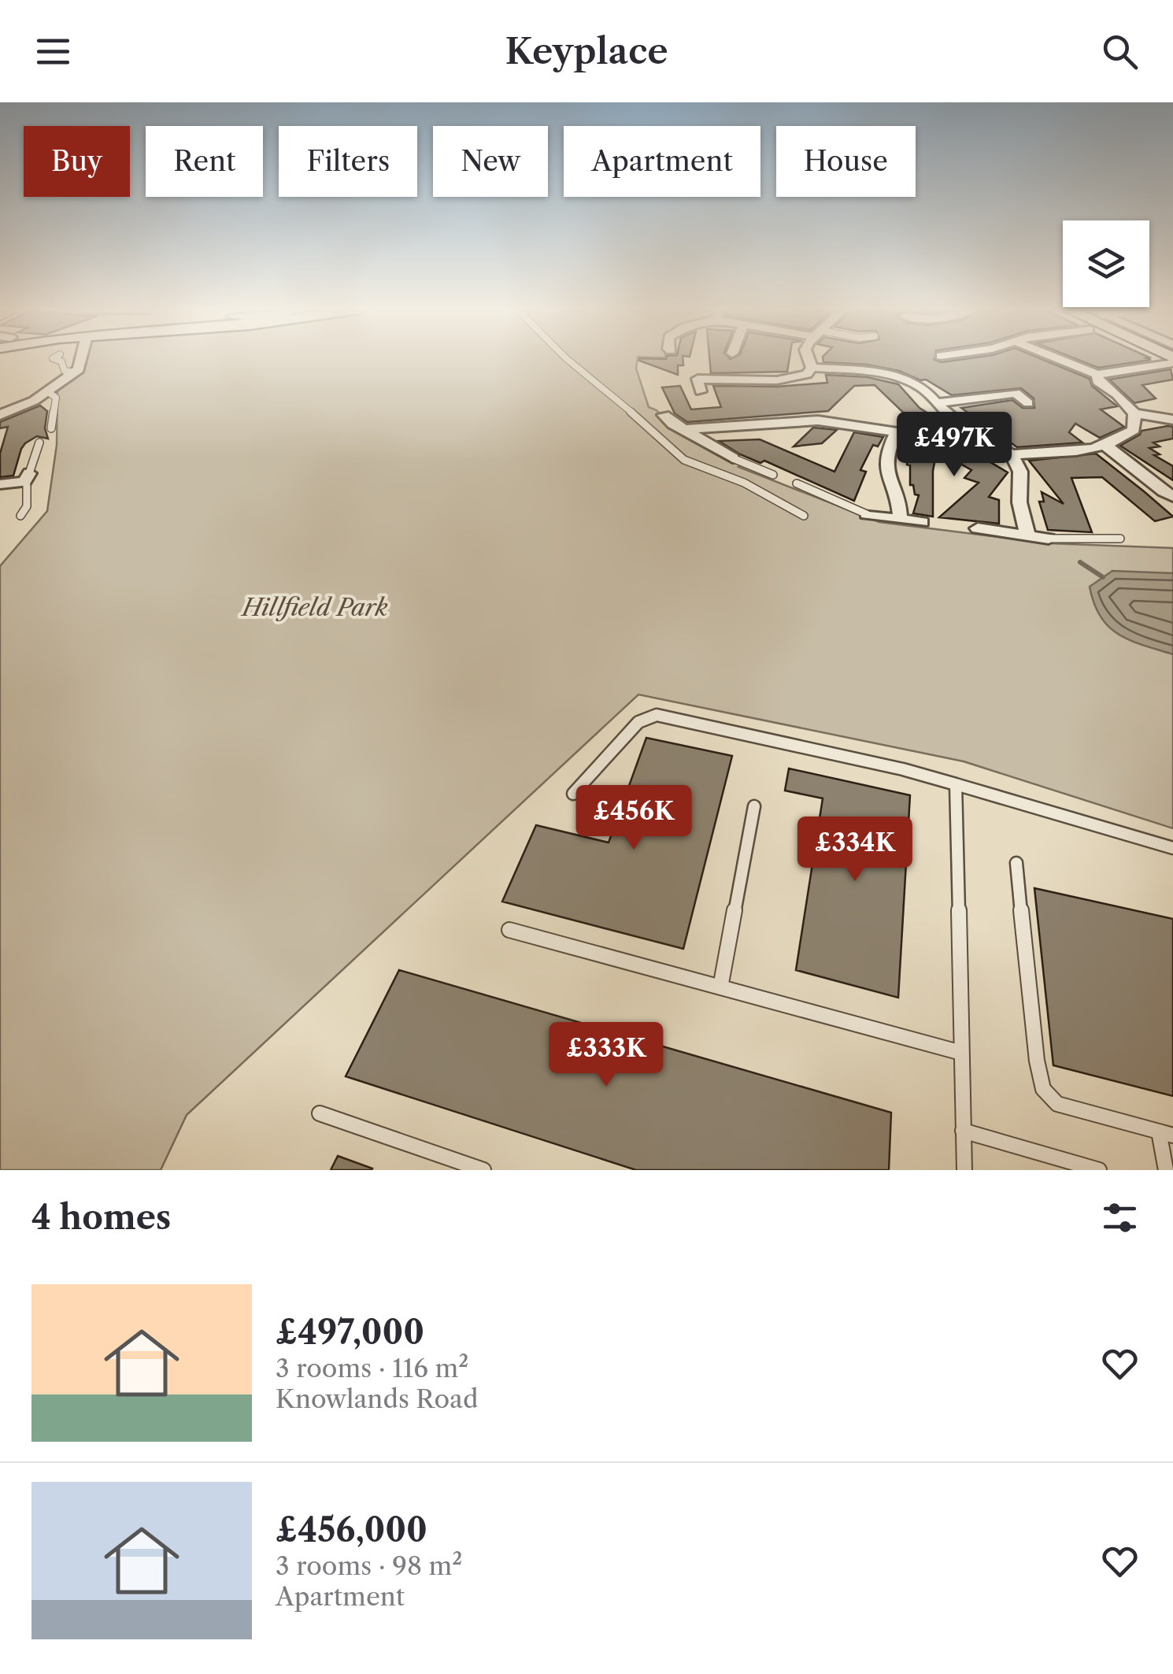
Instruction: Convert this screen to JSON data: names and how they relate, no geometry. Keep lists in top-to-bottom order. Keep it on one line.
{"parks":["Hillfield Park"],"page":{"header":"Keyplace","chip":["Buy","Rent","Filters","New","Apartment","House"],"price":["£497K","£456K","£334K","£333K"],"heading":"4 homes","list":[{"name":"£497,000","note":"3 rooms · 116 m² · Knowlands Road"},{"name":"£456,000","note":"3 rooms · 98 m² · Apartment"}]}}
